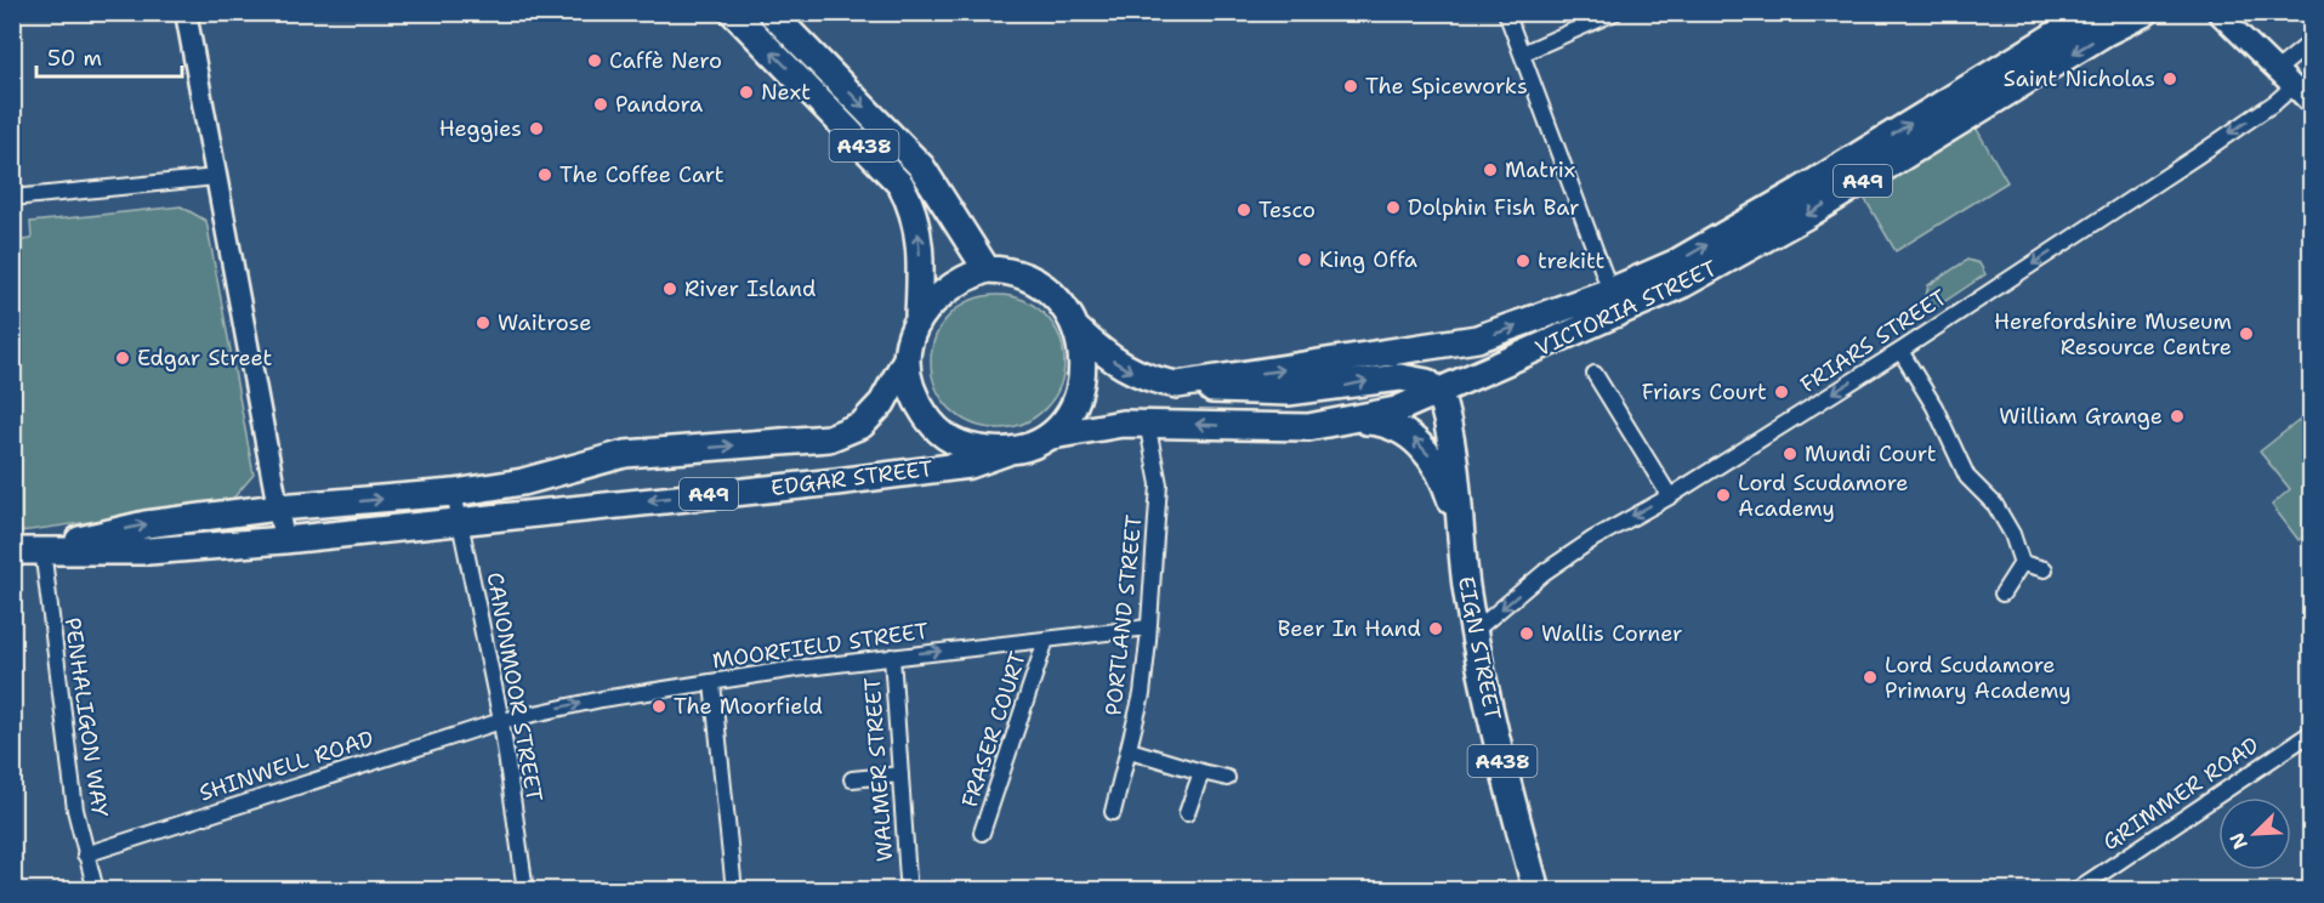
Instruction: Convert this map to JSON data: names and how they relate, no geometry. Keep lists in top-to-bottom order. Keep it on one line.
{"streets":{"highway":["A438","A49","VICTORIA STREET","EDGAR STREET","EIGN STREET"],"street":["FRIARS STREET","PORTLAND STREET","MOORFIELD STREET","CANONMOOR STREET","PENHALIGON WAY","FRASER COURT","SHINWELL ROAD","WALMER STREET","GRIMMER ROAD"]},"crossings":[["A438","VICTORIA STREET"],["A438","EDGAR STREET"],["VICTORIA STREET","EDGAR STREET"],["VICTORIA STREET","PORTLAND STREET"],["VICTORIA STREET","EIGN STREET"],["FRIARS STREET","EIGN STREET"],["EDGAR STREET","CANONMOOR STREET"],["EDGAR STREET","PENHALIGON WAY"],["PORTLAND STREET","MOORFIELD STREET"],["MOORFIELD STREET","CANONMOOR STREET"],["MOORFIELD STREET","FRASER COURT"],["MOORFIELD STREET","SHINWELL ROAD"],["MOORFIELD STREET","WALMER STREET"],["CANONMOOR STREET","SHINWELL ROAD"],["PENHALIGON WAY","SHINWELL ROAD"]],"one_way":["FRIARS STREET","MOORFIELD STREET"],"places":["Caffè Nero","Saint Nicholas","The Spiceworks","Next","Pandora","Heggies","Matrix","The Coffee Cart","Dolphin Fish Bar","Tesco","King Offa","trekitt","River Island","Waitrose","Herefordshire Museum Resource Centre","Edgar Street","Friars Court","William Grange","Mundi Court","Lord Scudamore Academy","Beer In Hand","Wallis Corner","Lord Scudamore Primary Academy","The Moorfield"],"scale_bar":"50 m","north":"bottom left"}
